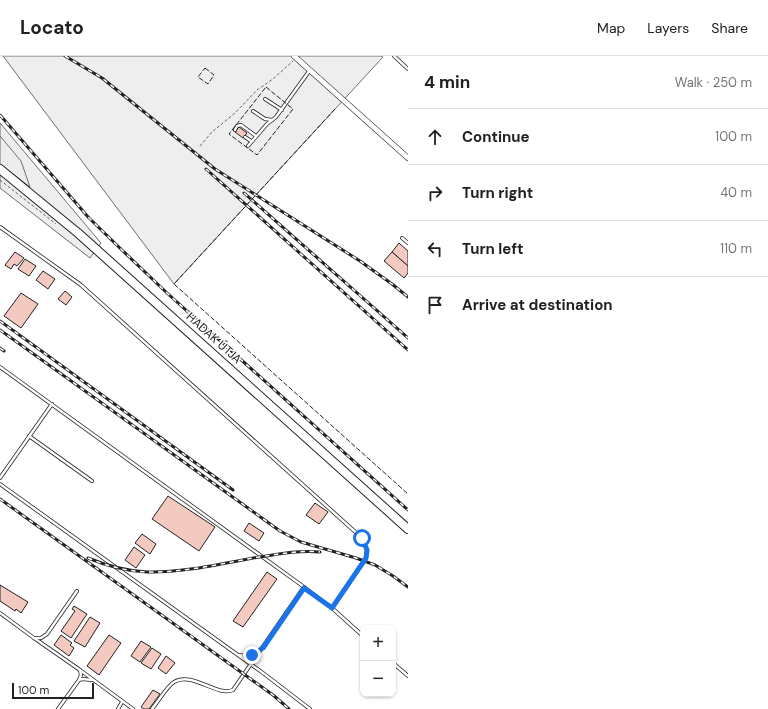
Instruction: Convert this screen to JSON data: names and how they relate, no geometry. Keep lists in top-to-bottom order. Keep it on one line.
{"streets":{"main road":["HADAK ÚTJA"]},"scale_bar":"100 m","page":{"header":"Locato","nav":["Map","Layers","Share"],"heading":["4 min","Walk · 250 m"],"list":[["Continue","100 m"],["Turn right","40 m"],["Turn left","110 m"],"Arrive at destination"],"map_buttons":["+","−"],"scale":"100 m"}}
